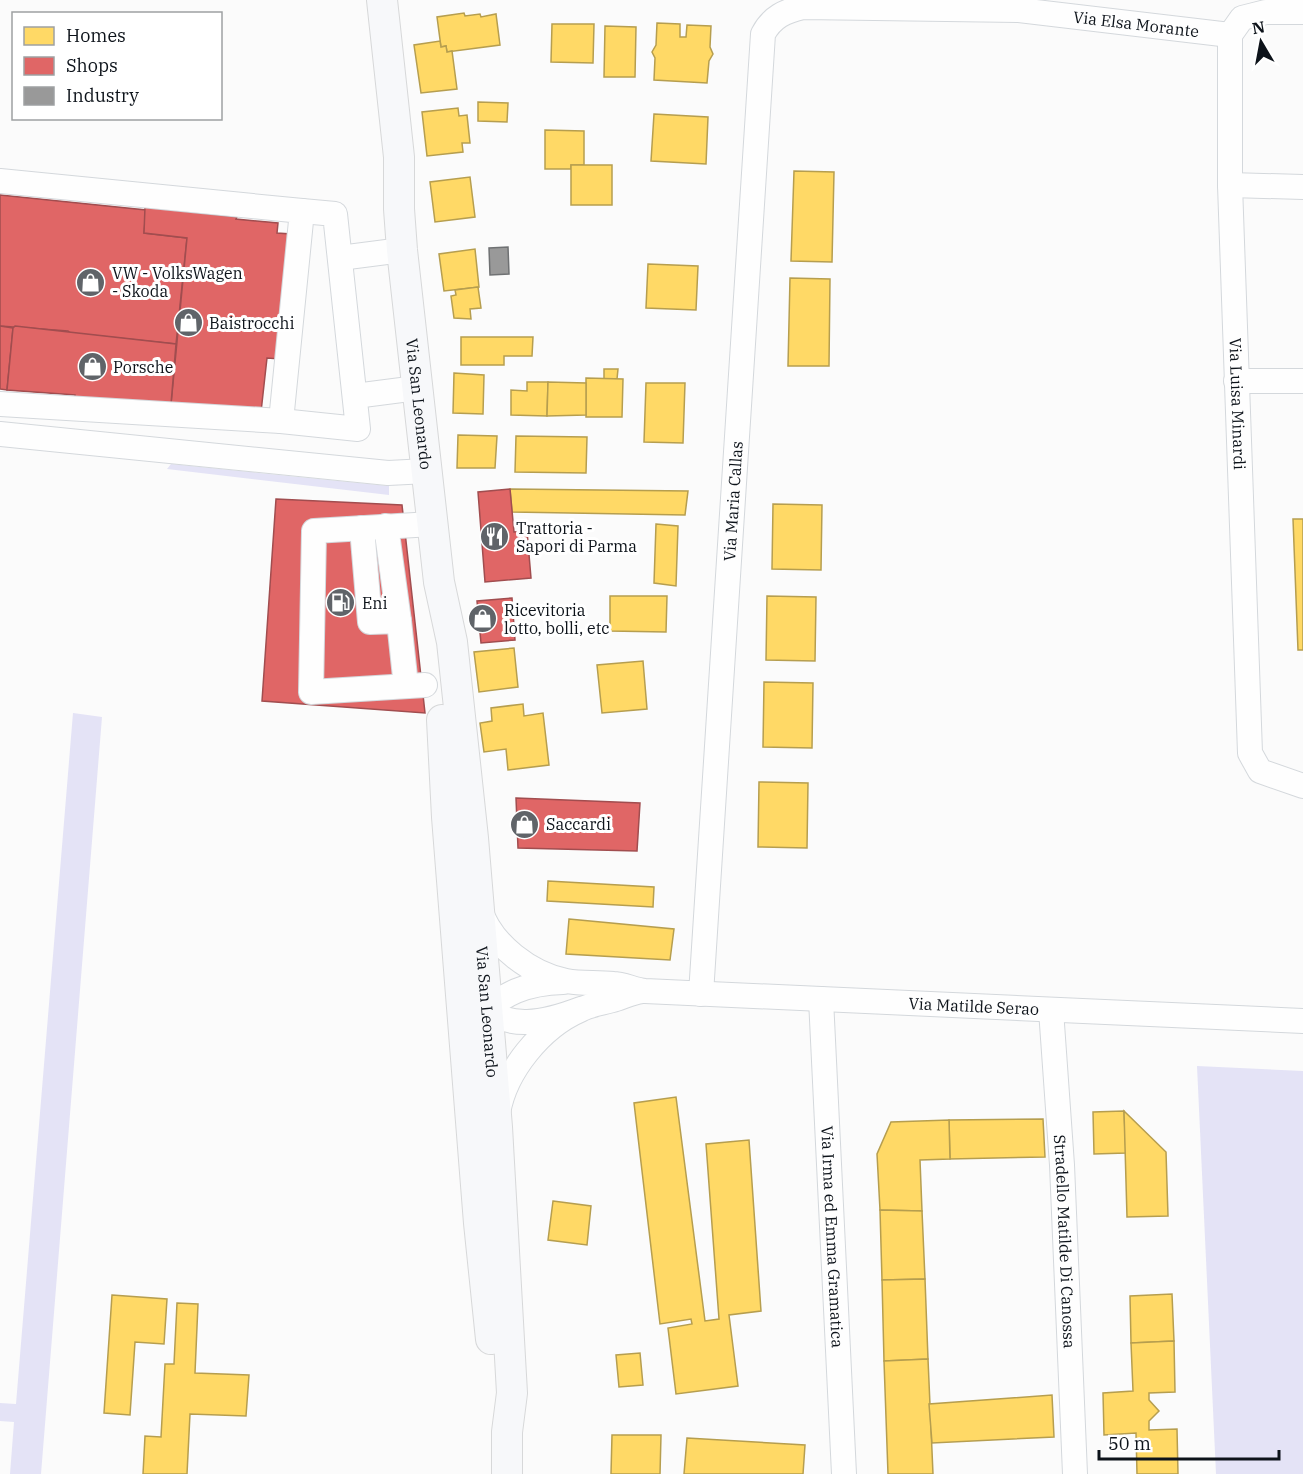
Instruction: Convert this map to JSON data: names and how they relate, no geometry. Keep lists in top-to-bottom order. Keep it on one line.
{"streets":{"main road":["Via San Leonardo"],"street":["Via Elsa Morante","Via Luisa Minardi","Via Maria Callas","Via Matilde Serao","Via Irma ed Emma Gramatica","Stradello Matilde Di Canossa"]},"crossings":[["Via Elsa Morante","Via Luisa Minardi"],["Via Elsa Morante","Via Maria Callas"],["Via San Leonardo","Via Matilde Serao"],["Via Maria Callas","Via Matilde Serao"],["Via Matilde Serao","Via Irma ed Emma Gramatica"],["Via Matilde Serao","Stradello Matilde Di Canossa"]],"places":{"shop":["VW - VolksWagen - Skoda","Baistrocchi","Porsche","Ricevitoria lotto, bolli, etc","Saccardi"],"restaurant":["Trattoria - Sapori di Parma"],"fuel station":["Eni"]},"legend":["Homes","Shops","Industry"],"scale_bar":"50 m","north":"top"}
